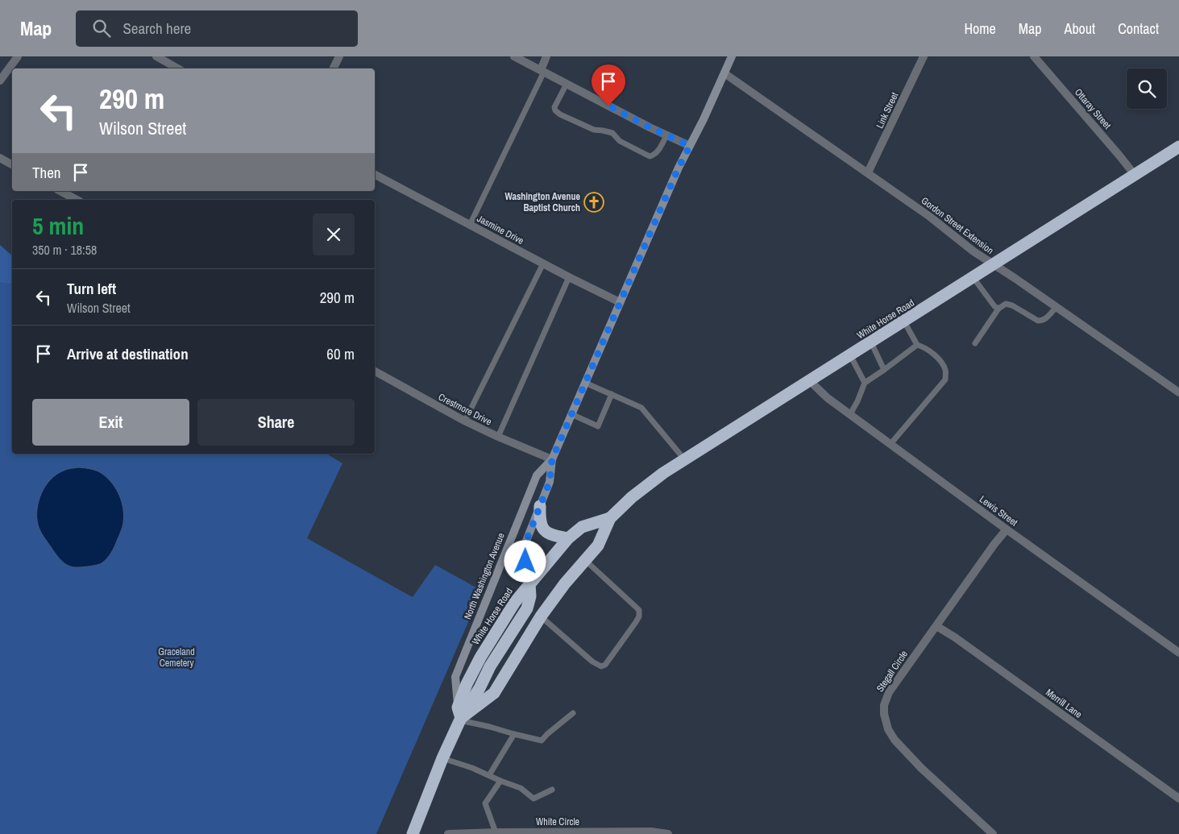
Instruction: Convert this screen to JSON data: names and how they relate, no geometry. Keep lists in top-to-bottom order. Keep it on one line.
{"streets":{"highway":["White Horse Road"],"main road":["North Washington Avenue"],"street":["Ottaray Street","Link Street","Gordon Street Extension","Jasmine Drive","Crestmore Drive","Lewis Street","Stegall Circle","Merrill Lane","White Circle"]},"crossings":[["Ottaray Street","White Horse Road"],["Link Street","Gordon Street Extension"],["Gordon Street Extension","White Horse Road"],["Gordon Street Extension","North Washington Avenue"],["Jasmine Drive","North Washington Avenue"],["White Horse Road","Lewis Street"],["White Horse Road","North Washington Avenue"],["Crestmore Drive","North Washington Avenue"],["Lewis Street","Stegall Circle"],["Stegall Circle","Merrill Lane"]],"parks":["Graceland Cemetery"],"places":{"church":["Washington Avenue Baptist Church"]},"page":{"header":"Map","search":"Search here","nav":["Home","Map","About","Contact"],"turn":["290 m","Wilson Street"],"then":"Then","heading":["5 min","350 m · 18:58"],"list":[{"name":"Turn left","note":"Wilson Street","value":"290 m"},{"name":"Arrive at destination","value":"60 m"}],"buttons":["Exit","Share"]}}
